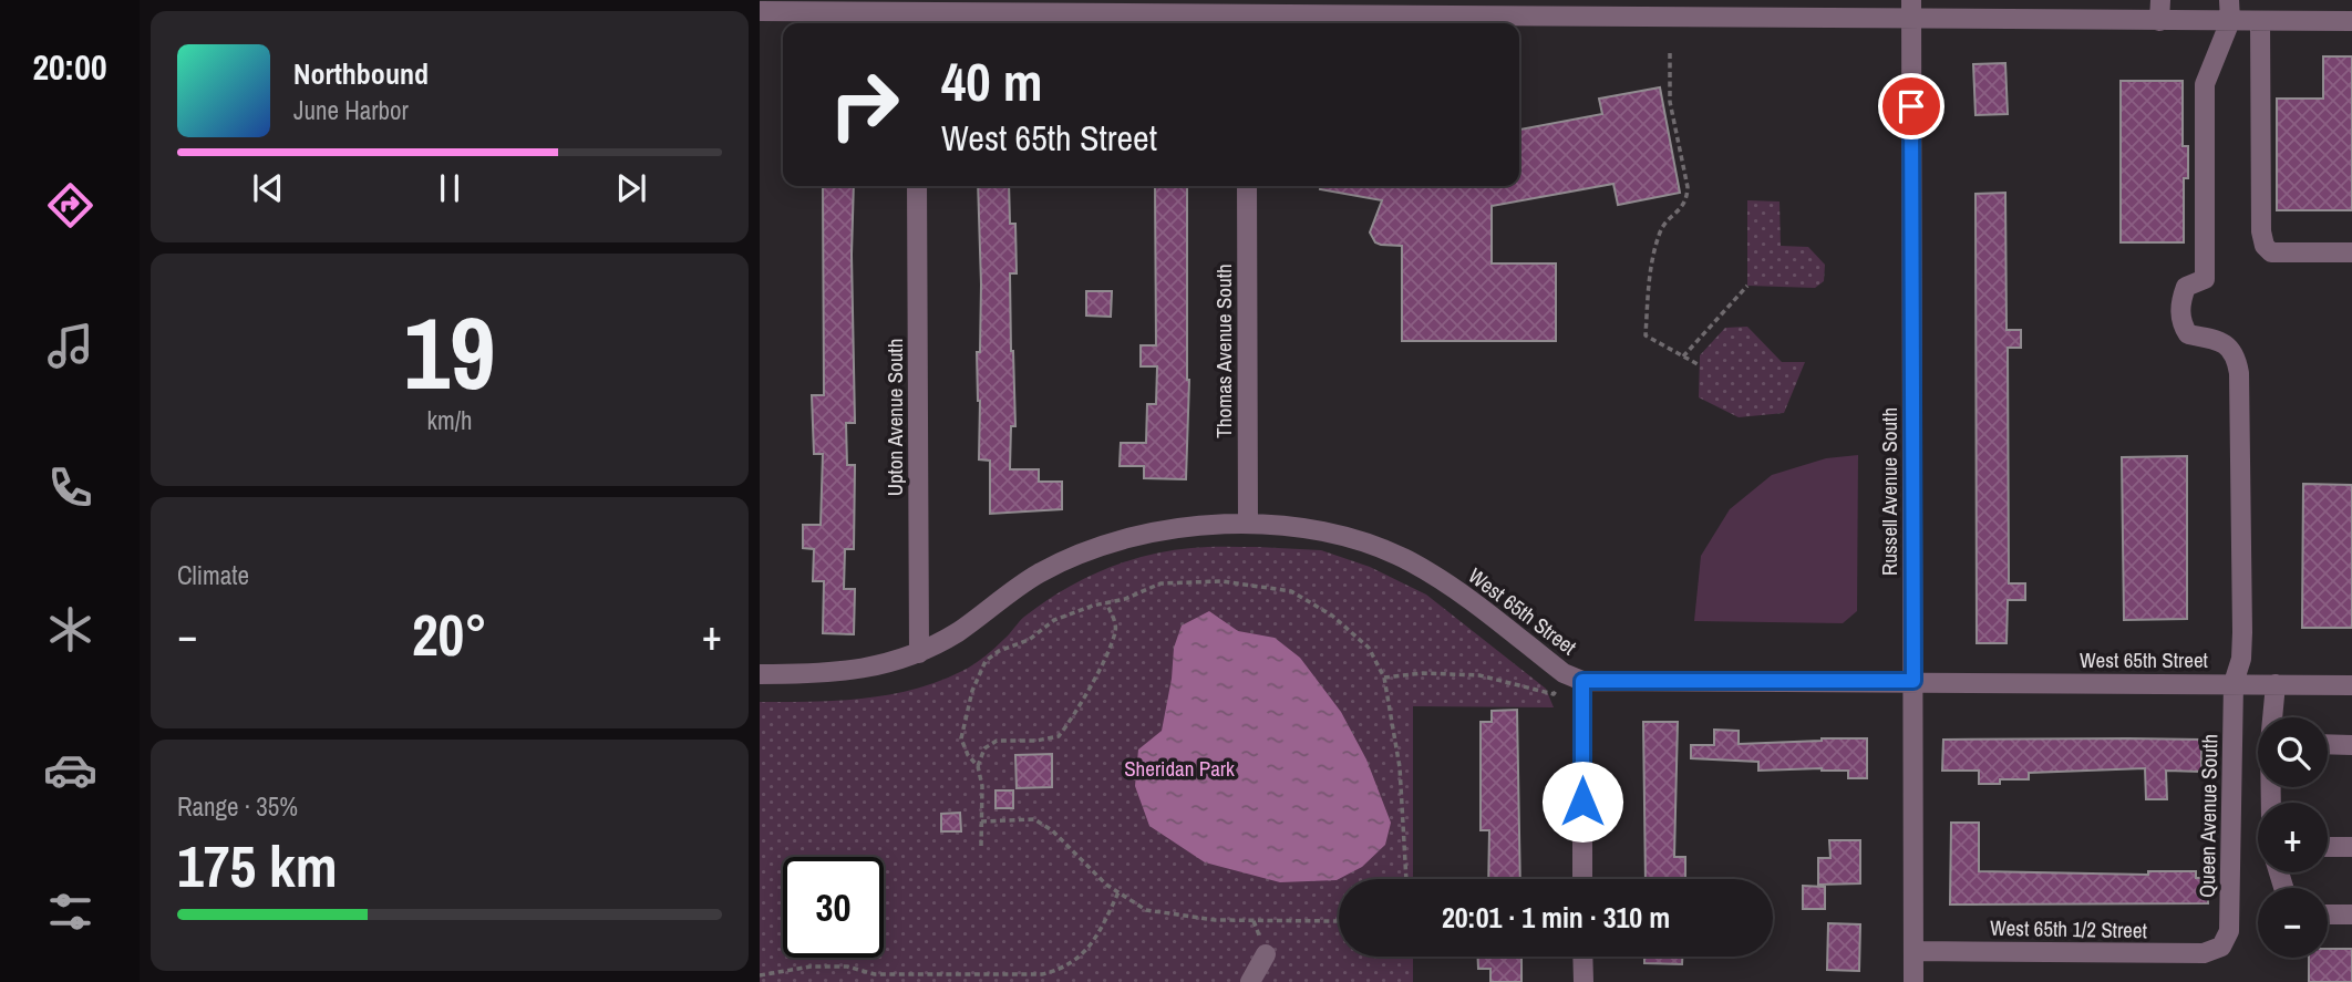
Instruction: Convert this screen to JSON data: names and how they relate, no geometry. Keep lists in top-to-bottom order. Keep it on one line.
{"streets":{"street":["Thomas Avenue South","Upton Avenue South","Russell Avenue South","West 65th Street","Queen Avenue South","West 65th 1/2 Street"]},"crossings":[["Thomas Avenue South","West 65th Street"],["Upton Avenue South","West 65th Street"],["Russell Avenue South","West 65th Street"],["Russell Avenue South","West 65th 1/2 Street"],["West 65th Street","Queen Avenue South"],["Queen Avenue South","West 65th 1/2 Street"]],"parks":["Sheridan Park"],"page":{"tabs":"20:00","turn":["40 m","West 65th Street"],"song":["Northbound","June Harbor"],"tile":[["19","km/h"],"Climate",["Range · 35%","175 km"]],"heat":["−","20°","+"],"map_buttons":["+","−"],"limit":"30","trip":"20:01 · 1 min · 310 m"}}
